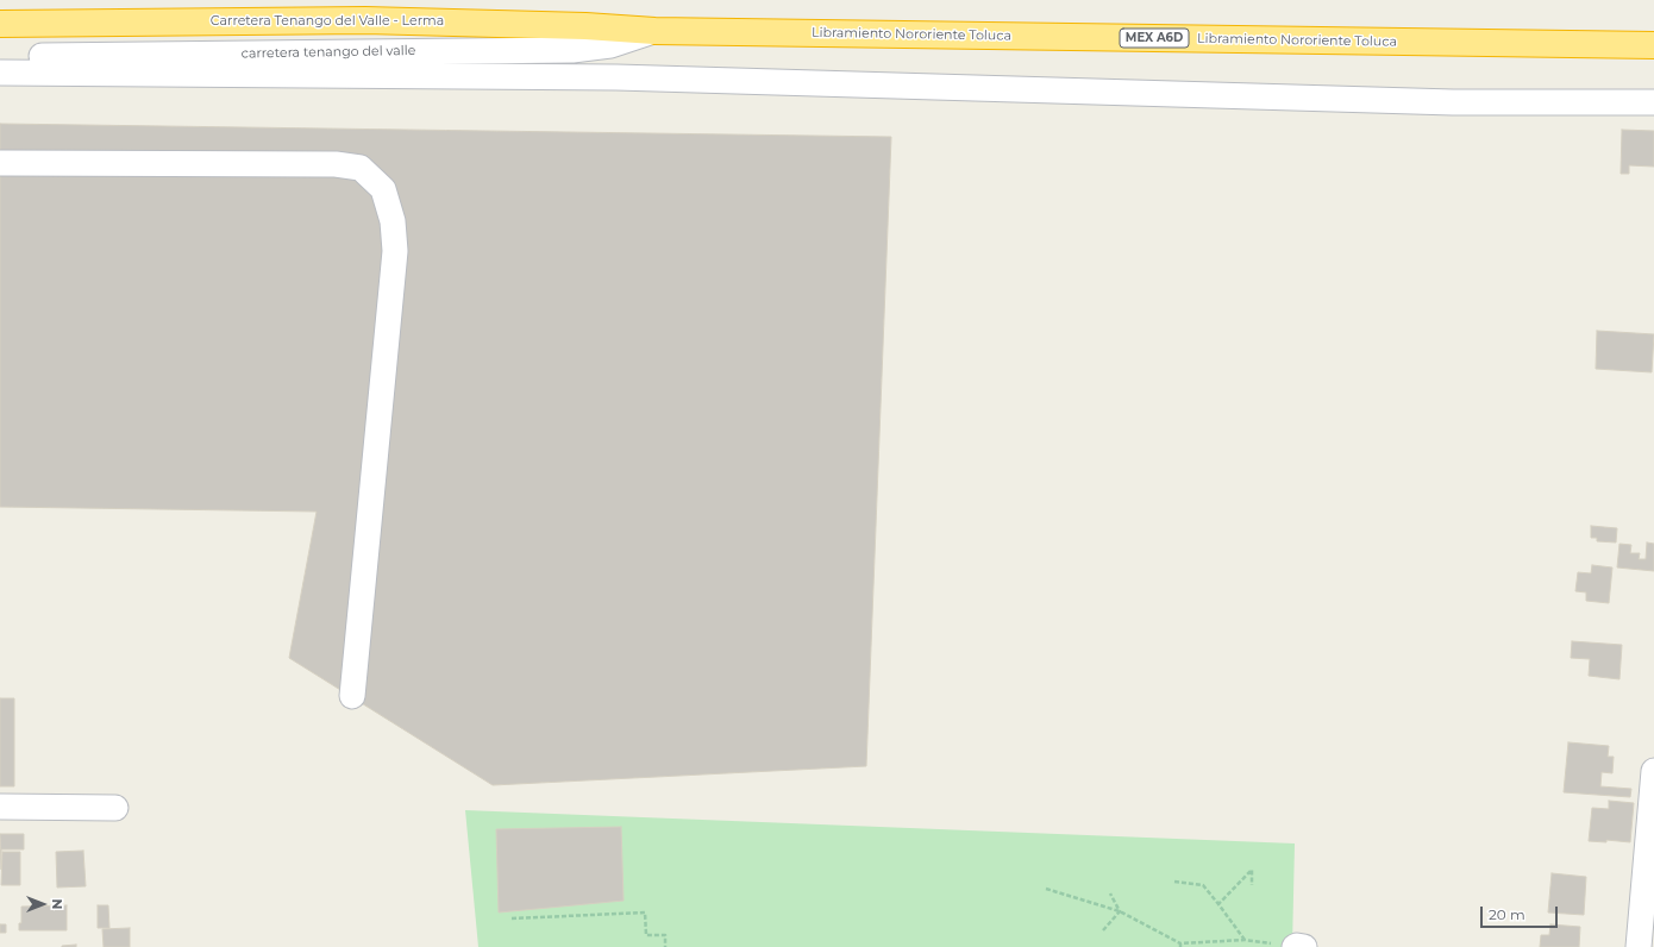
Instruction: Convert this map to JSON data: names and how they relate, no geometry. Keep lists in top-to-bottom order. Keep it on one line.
{"streets":{"highway":["Carretera Tenango del Valle - Lerma","Libramiento Nororiente Toluca","MEX A6D"],"street":["carretera tenango del valle"]},"crossings":[["Carretera Tenango del Valle - Lerma","Libramiento Nororiente Toluca"],["Carretera Tenango del Valle - Lerma","carretera tenango del valle"],["Libramiento Nororiente Toluca","carretera tenango del valle"]],"scale_bar":"20 m","north":"right"}
